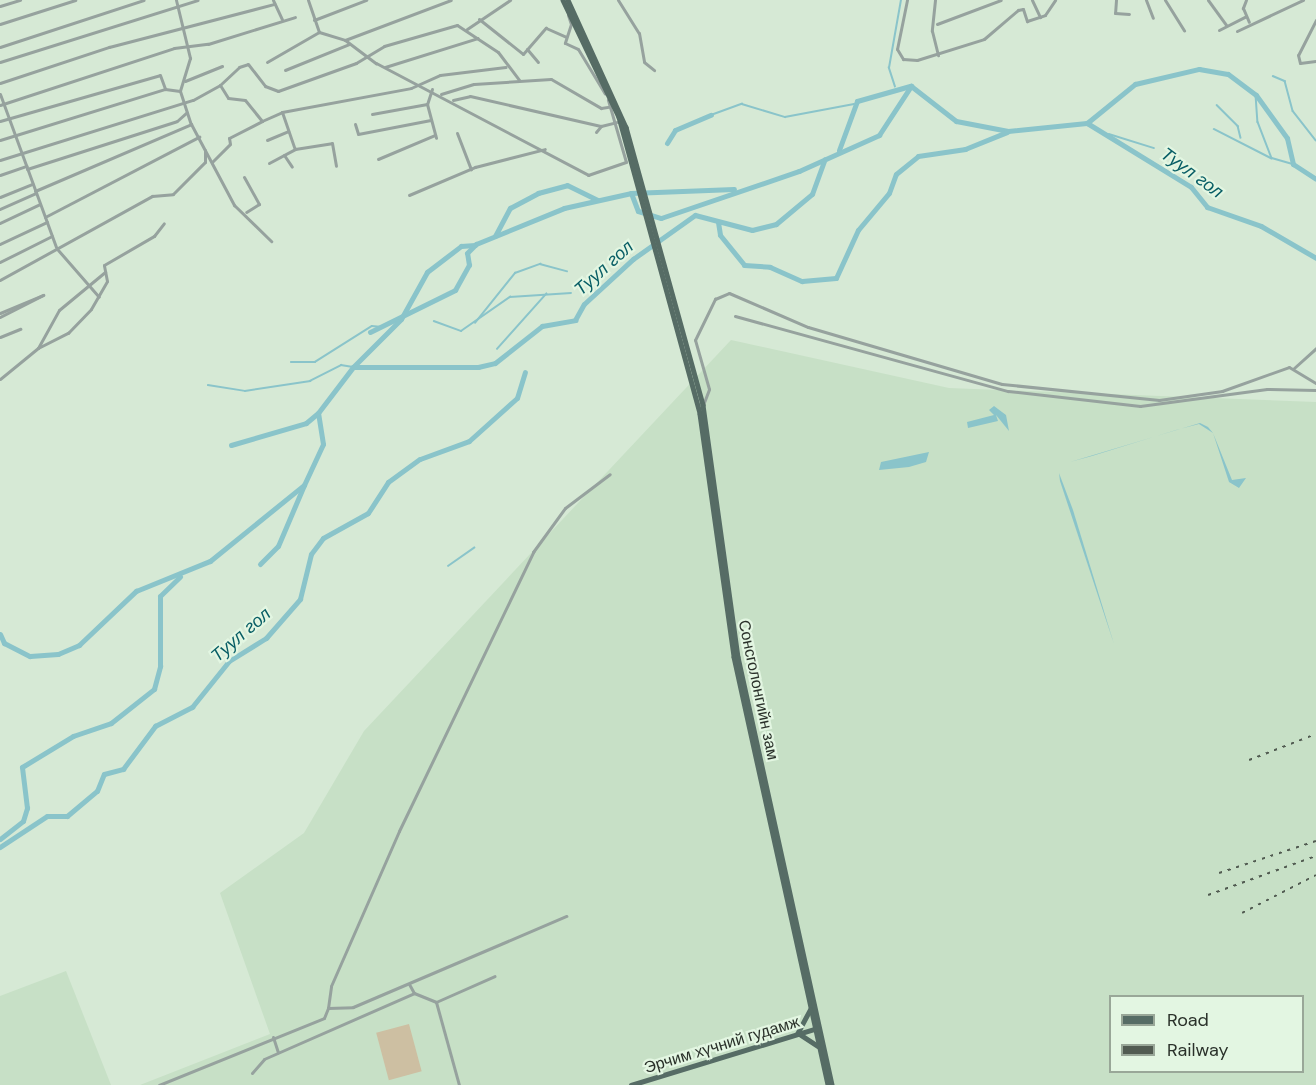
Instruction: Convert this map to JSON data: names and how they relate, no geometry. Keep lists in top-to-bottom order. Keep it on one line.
{"streets":{"main road":["Сонсголонгийн зам","Эрчим хүчний гудамж"]},"crossings":[["Сонсголонгийн зам","Эрчим хүчний гудамж"]],"water":["Туул гол"],"legend":["Road","Railway"]}
